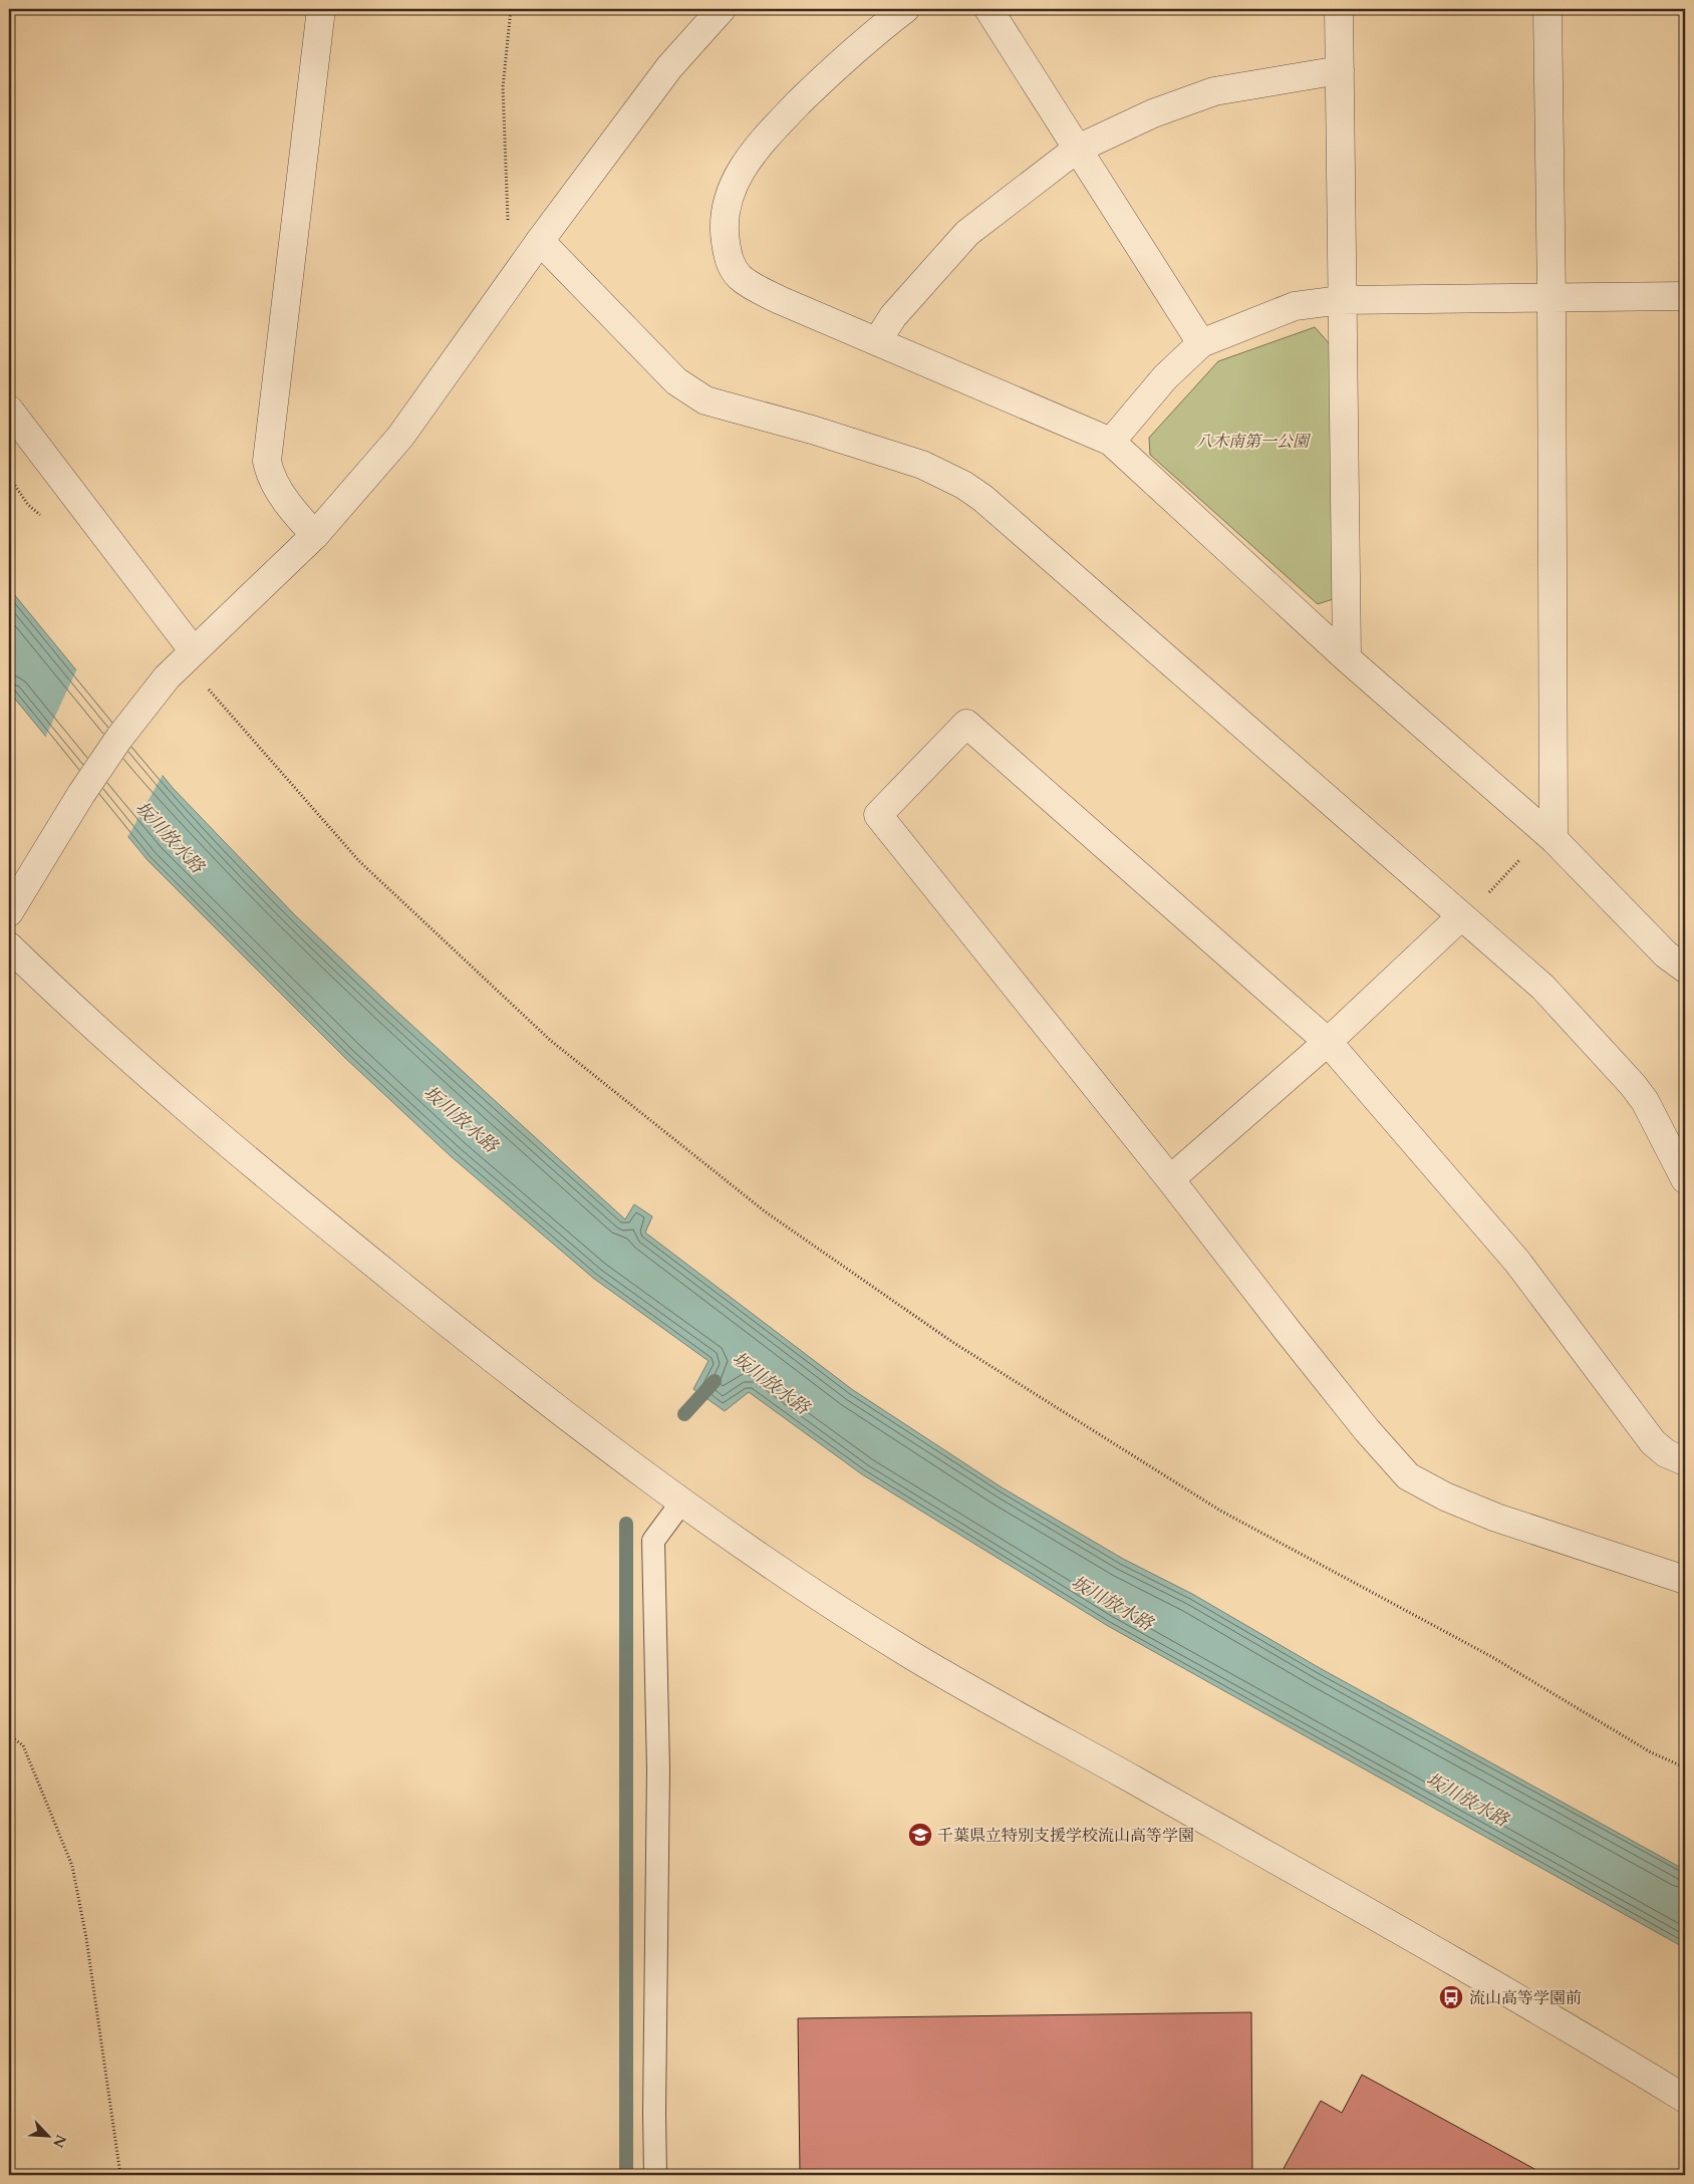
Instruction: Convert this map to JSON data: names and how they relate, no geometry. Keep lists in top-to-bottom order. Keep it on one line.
{"water":["坂川放水路"],"parks":["八木南第一公園"],"places":{"school or university":["千葉県立特別支援学校流山高等学園"],"bus stop":["流山高等学園前"]},"north":"bottom right"}
